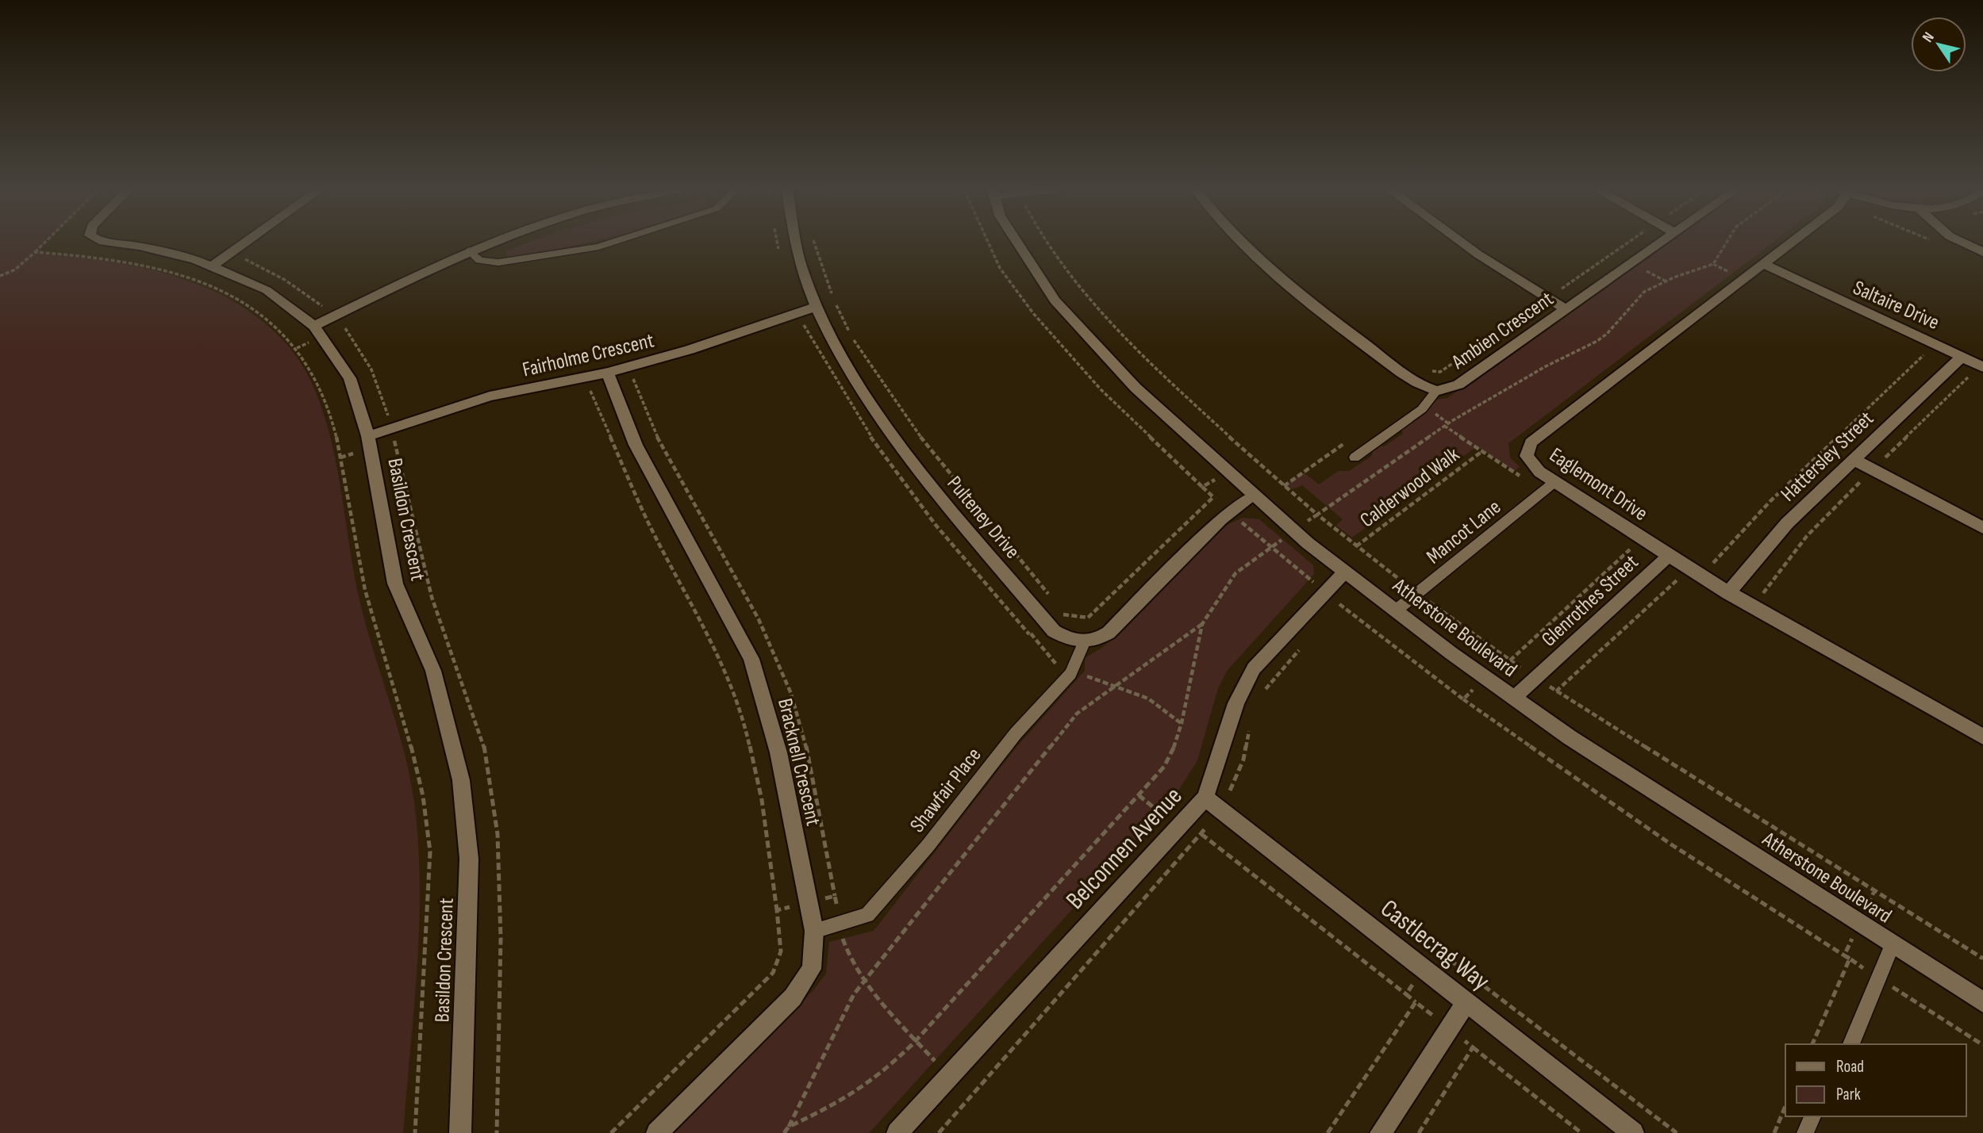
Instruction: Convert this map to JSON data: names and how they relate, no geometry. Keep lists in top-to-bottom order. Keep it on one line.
{"streets":{"street":["Saltaire Drive","Ambien Crescent","Fairholme Crescent","Hattersley Street","Eaglemont Drive","Pulteney Drive","Basildon Crescent","Glenrothes Street","Atherstone Boulevard","Bracknell Crescent","Belconnen Avenue","Castlecrag Way"],"lane":["Mancot Lane","Shawfair Place"],"path":["Calderwood Walk"]},"crossings":[["Saltaire Drive","Hattersley Street"],["Saltaire Drive","Eaglemont Drive"],["Fairholme Crescent","Pulteney Drive"],["Fairholme Crescent","Basildon Crescent"],["Fairholme Crescent","Bracknell Crescent"],["Hattersley Street","Eaglemont Drive"],["Eaglemont Drive","Mancot Lane"],["Eaglemont Drive","Glenrothes Street"],["Pulteney Drive","Shawfair Place"],["Mancot Lane","Atherstone Boulevard"],["Glenrothes Street","Atherstone Boulevard"],["Atherstone Boulevard","Belconnen Avenue"],["Bracknell Crescent","Shawfair Place"],["Belconnen Avenue","Castlecrag Way"]],"legend":["Road","Park"],"north":"top left"}
